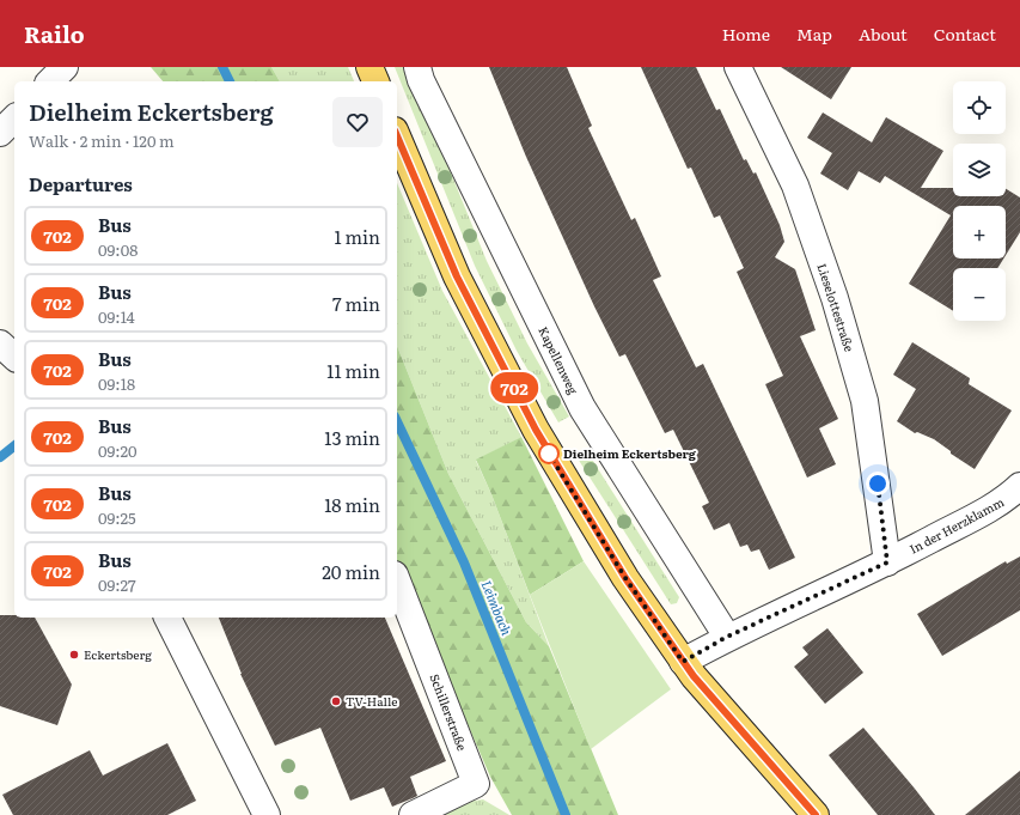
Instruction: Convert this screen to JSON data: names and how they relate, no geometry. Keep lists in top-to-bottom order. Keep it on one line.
{"streets":{"street":["Lieselottestraße","Kapellenweg","In der Herzklamm","Schillerstraße"]},"crossings":[["Lieselottestraße","In der Herzklamm"],["Kapellenweg","In der Herzklamm"]],"water":["Leimbach"],"places":["Dielheim Eckertsberg","Eckertsberg","TV-Halle"],"lines":["bus line 702"],"page":{"header":"Railo","nav":["Home","Map","About","Contact"],"on_map":"702","map_buttons":["+","−"],"heading":[["Dielheim Eckertsberg","Walk · 2 min · 120 m"],"Departures"],"list":[{"mark":"702","name":"Bus","note":"09:08","value":"1 min"},{"mark":"702","name":"Bus","note":"09:14","value":"7 min"},{"mark":"702","name":"Bus","note":"09:18","value":"11 min"},{"mark":"702","name":"Bus","note":"09:20","value":"13 min"},{"mark":"702","name":"Bus","note":"09:25","value":"18 min"},{"mark":"702","name":"Bus","note":"09:27","value":"20 min"}]}}
